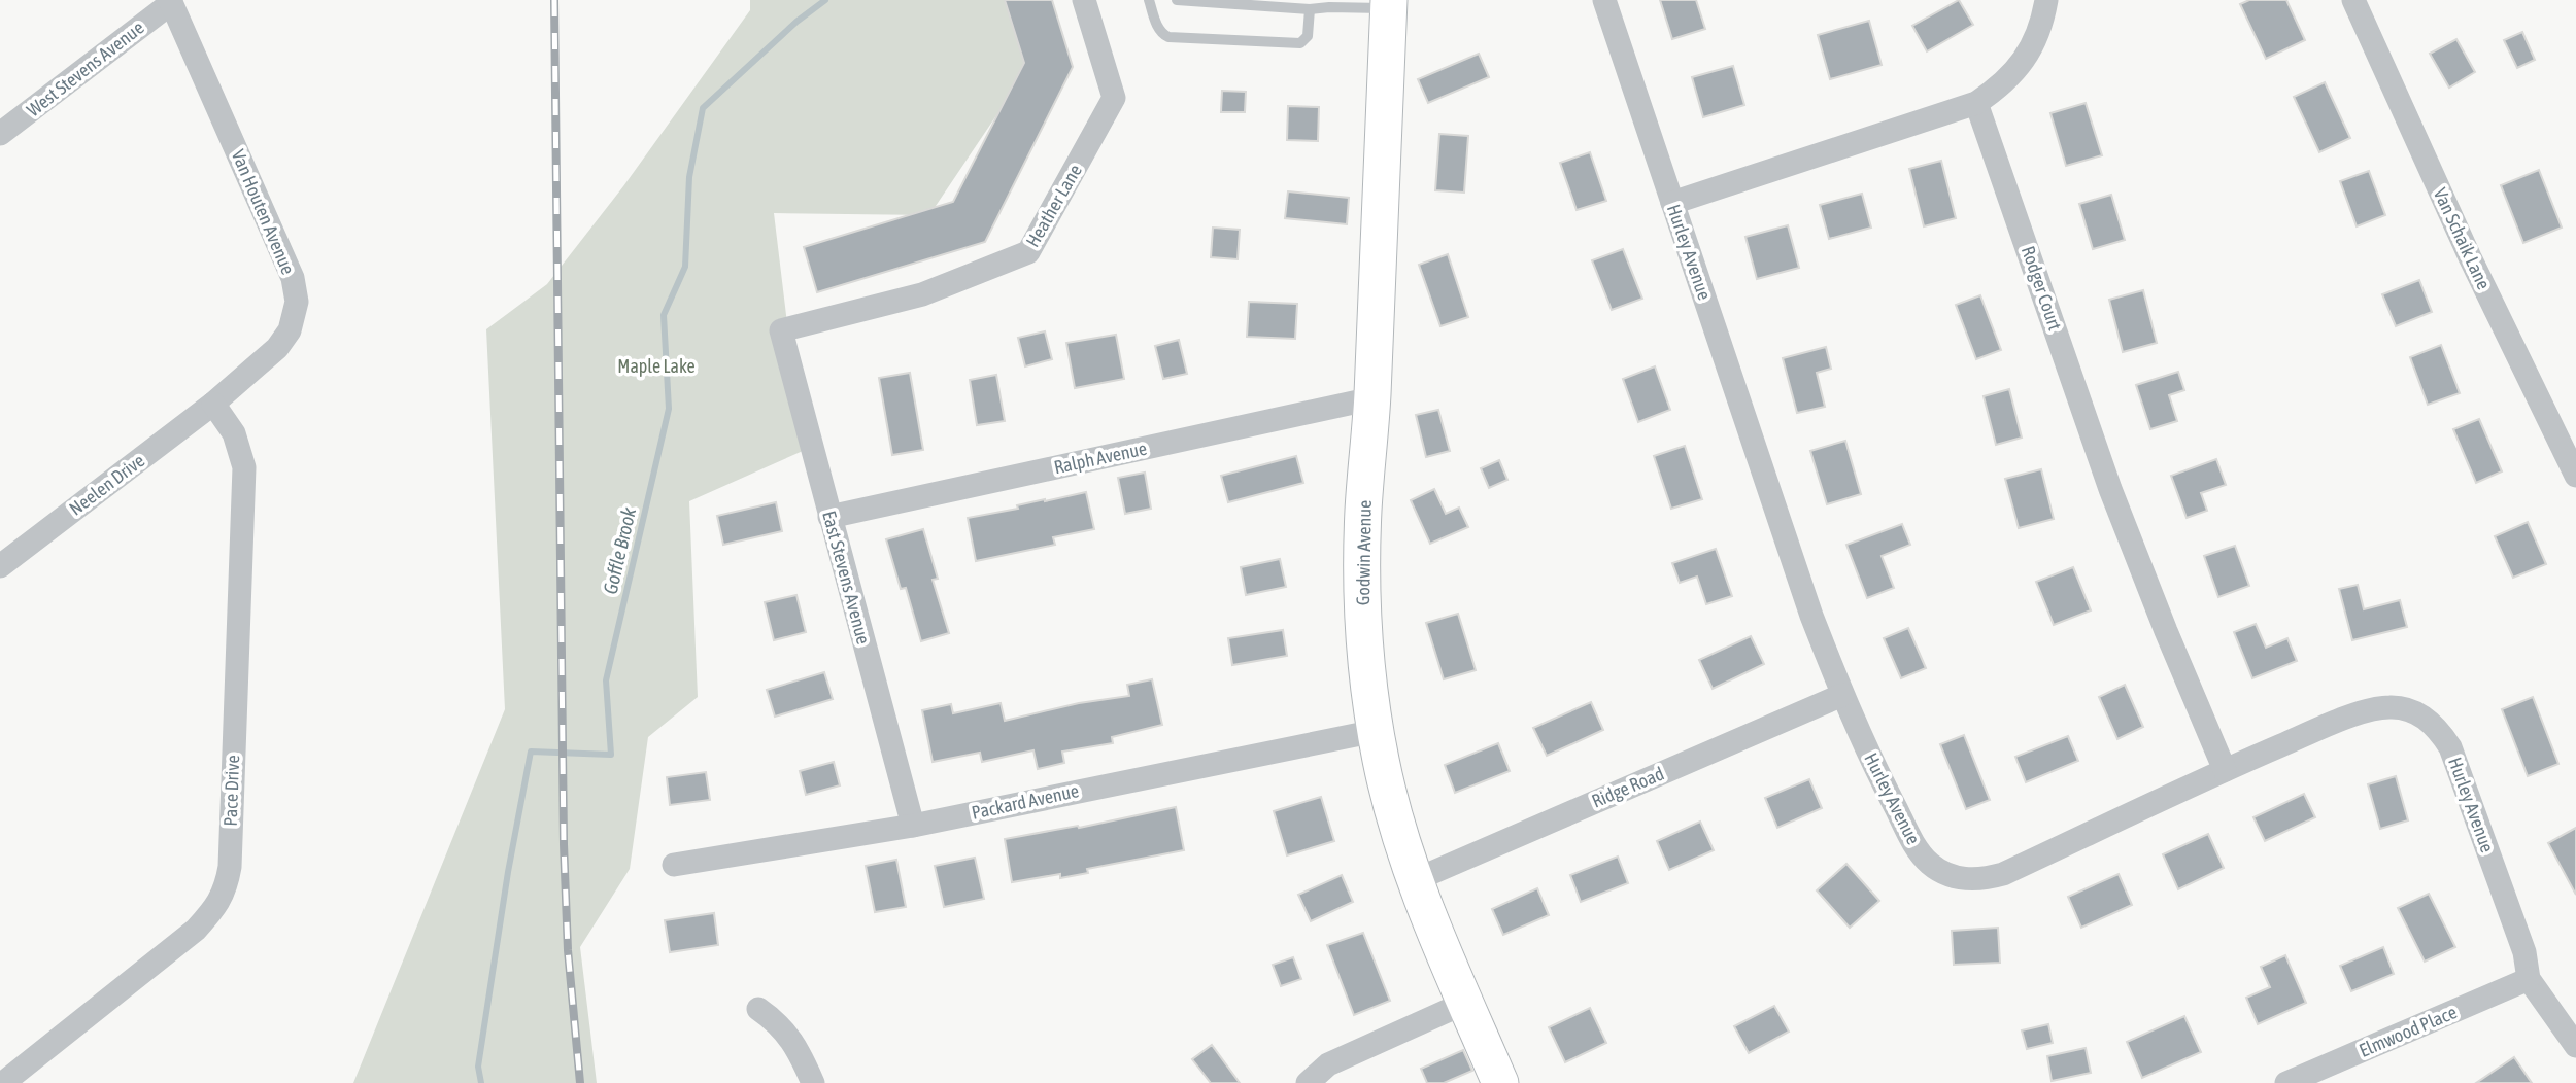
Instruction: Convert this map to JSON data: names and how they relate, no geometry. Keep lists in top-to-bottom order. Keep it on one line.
{"streets":{"main road":["Godwin Avenue"],"street":["West Stevens Avenue","Heather Lane","Van Houten Avenue","Van Schaik Lane","Hurley Avenue","Rodger Court","Ralph Avenue","Neelen Drive","East Stevens Avenue","Ridge Road","Pace Drive","Packard Avenue","Elmwood Place"]},"crossings":[["West Stevens Avenue","Van Houten Avenue"],["Heather Lane","East Stevens Avenue"],["Van Houten Avenue","Neelen Drive"],["Van Houten Avenue","Pace Drive"],["Hurley Avenue","Rodger Court"],["Hurley Avenue","Ridge Road"],["Hurley Avenue","Elmwood Place"],["Ralph Avenue","Godwin Avenue"],["Ralph Avenue","East Stevens Avenue"],["Neelen Drive","Pace Drive"],["Godwin Avenue","Ridge Road"],["Godwin Avenue","Packard Avenue"],["East Stevens Avenue","Packard Avenue"]],"water":["Goffle Brook"],"parks":["Maple Lake"]}
